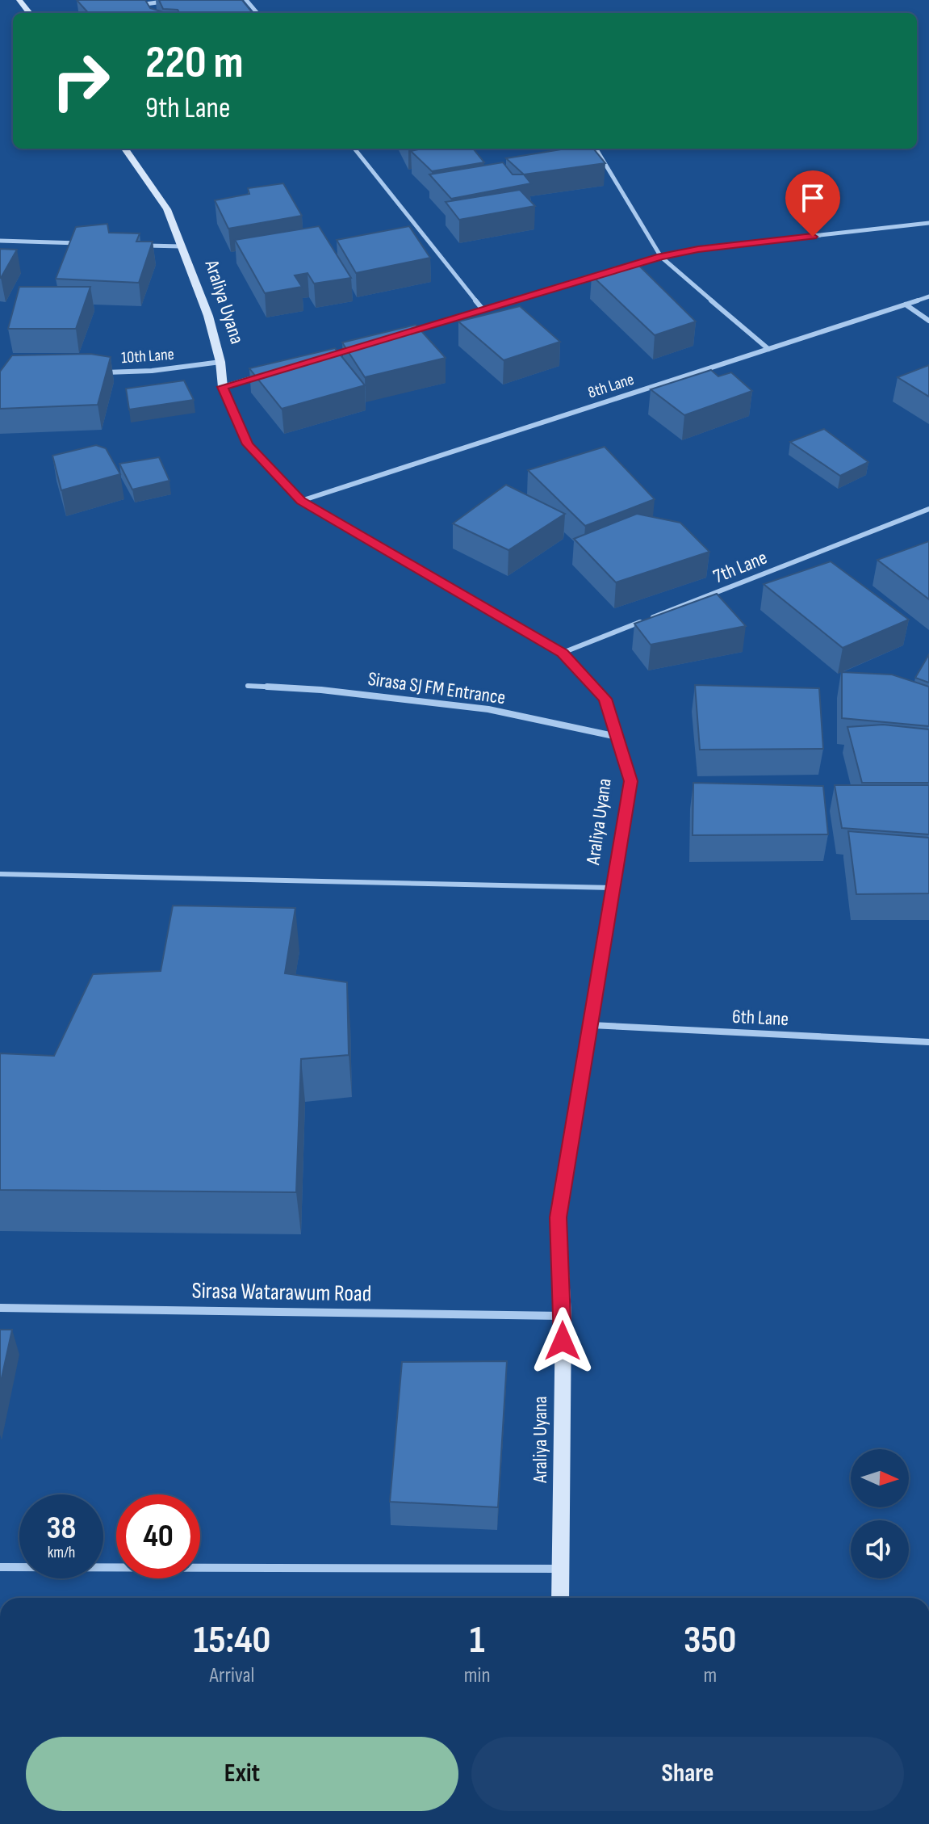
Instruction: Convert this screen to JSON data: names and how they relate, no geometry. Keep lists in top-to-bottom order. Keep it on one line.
{"streets":{"street":["Araliya Uyana","10th Lane","8th Lane","7th Lane","Sirasa SJ FM Entrance","6th Lane","Sirasa Watarawum Road"]},"crossings":[["Araliya Uyana","10th Lane"],["Araliya Uyana","8th Lane"],["Araliya Uyana","7th Lane"],["Araliya Uyana","Sirasa SJ FM Entrance"],["Araliya Uyana","6th Lane"],["Araliya Uyana","Sirasa Watarawum Road"]],"north":"right","page":{"turn":["220 m","9th Lane"],"speed":"38 km/h","limit":"40","eta":["15:40","Arrival","1","min","350","m"],"buttons":["Exit","Share"]}}
